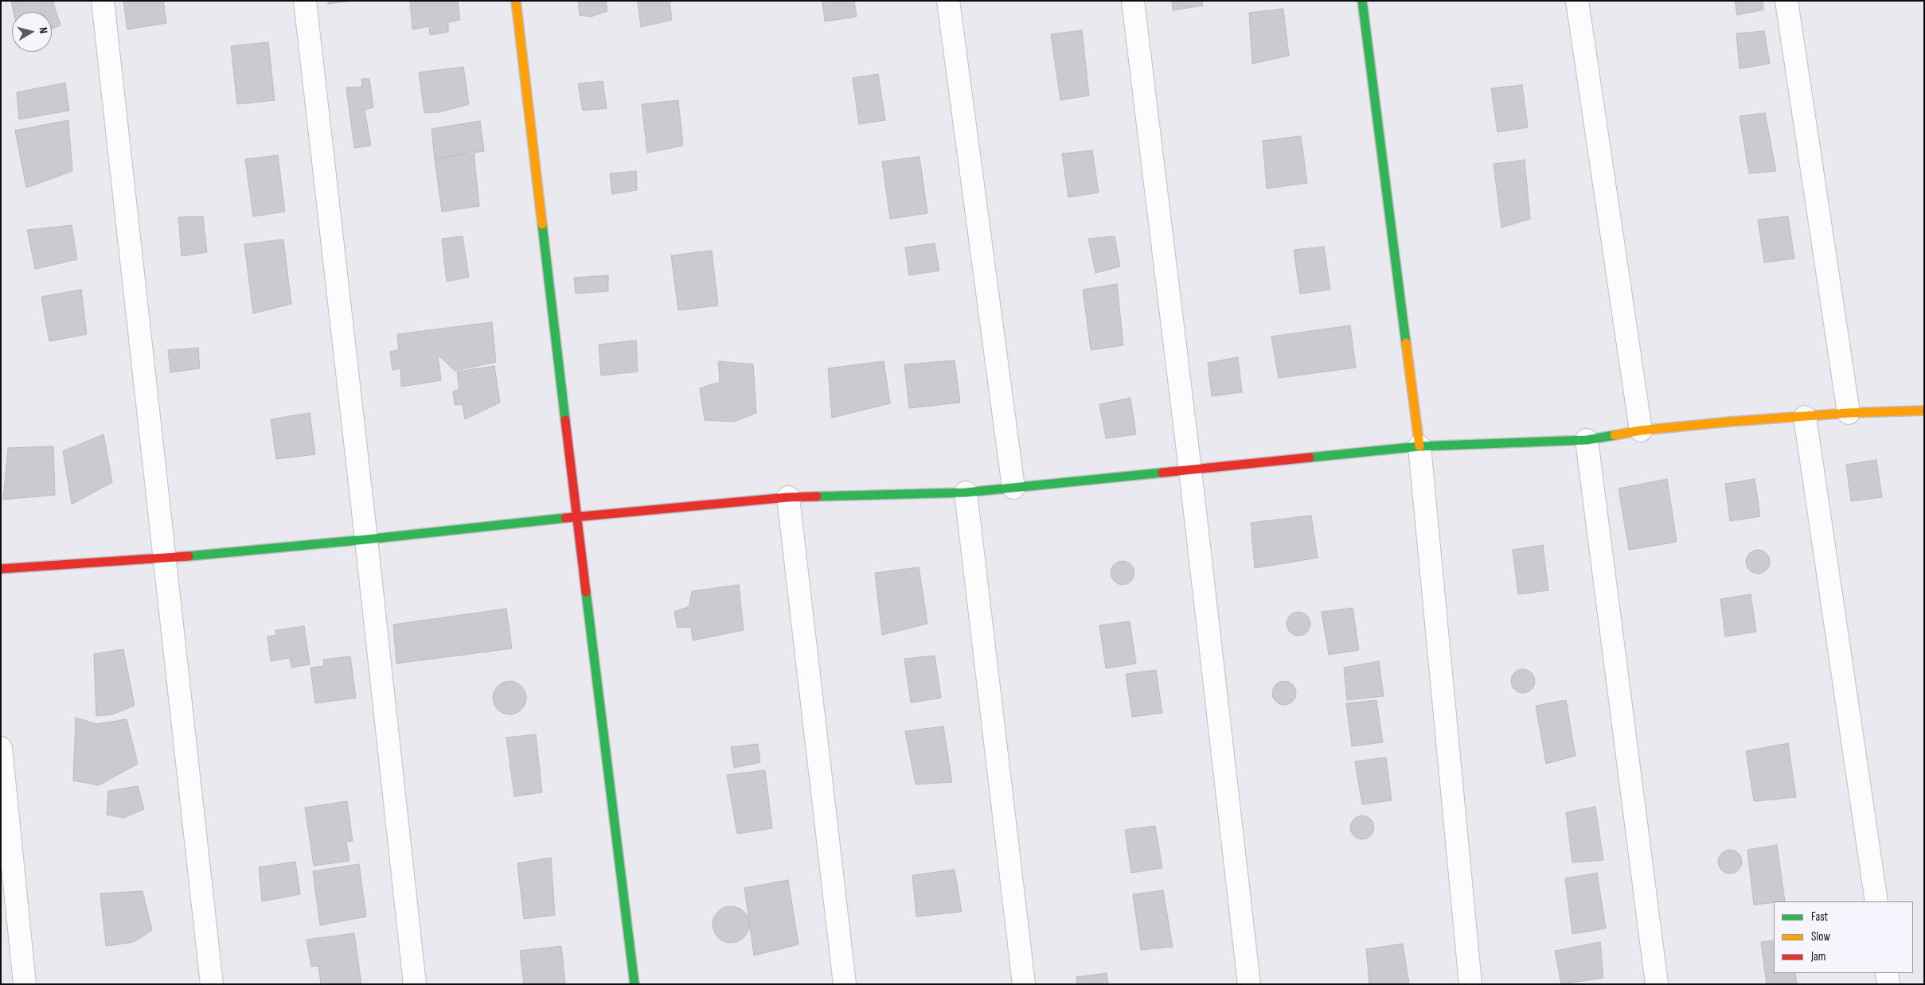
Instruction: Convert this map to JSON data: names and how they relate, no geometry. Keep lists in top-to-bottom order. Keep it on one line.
{"legend":["Fast","Slow","Jam"],"north":"right"}
